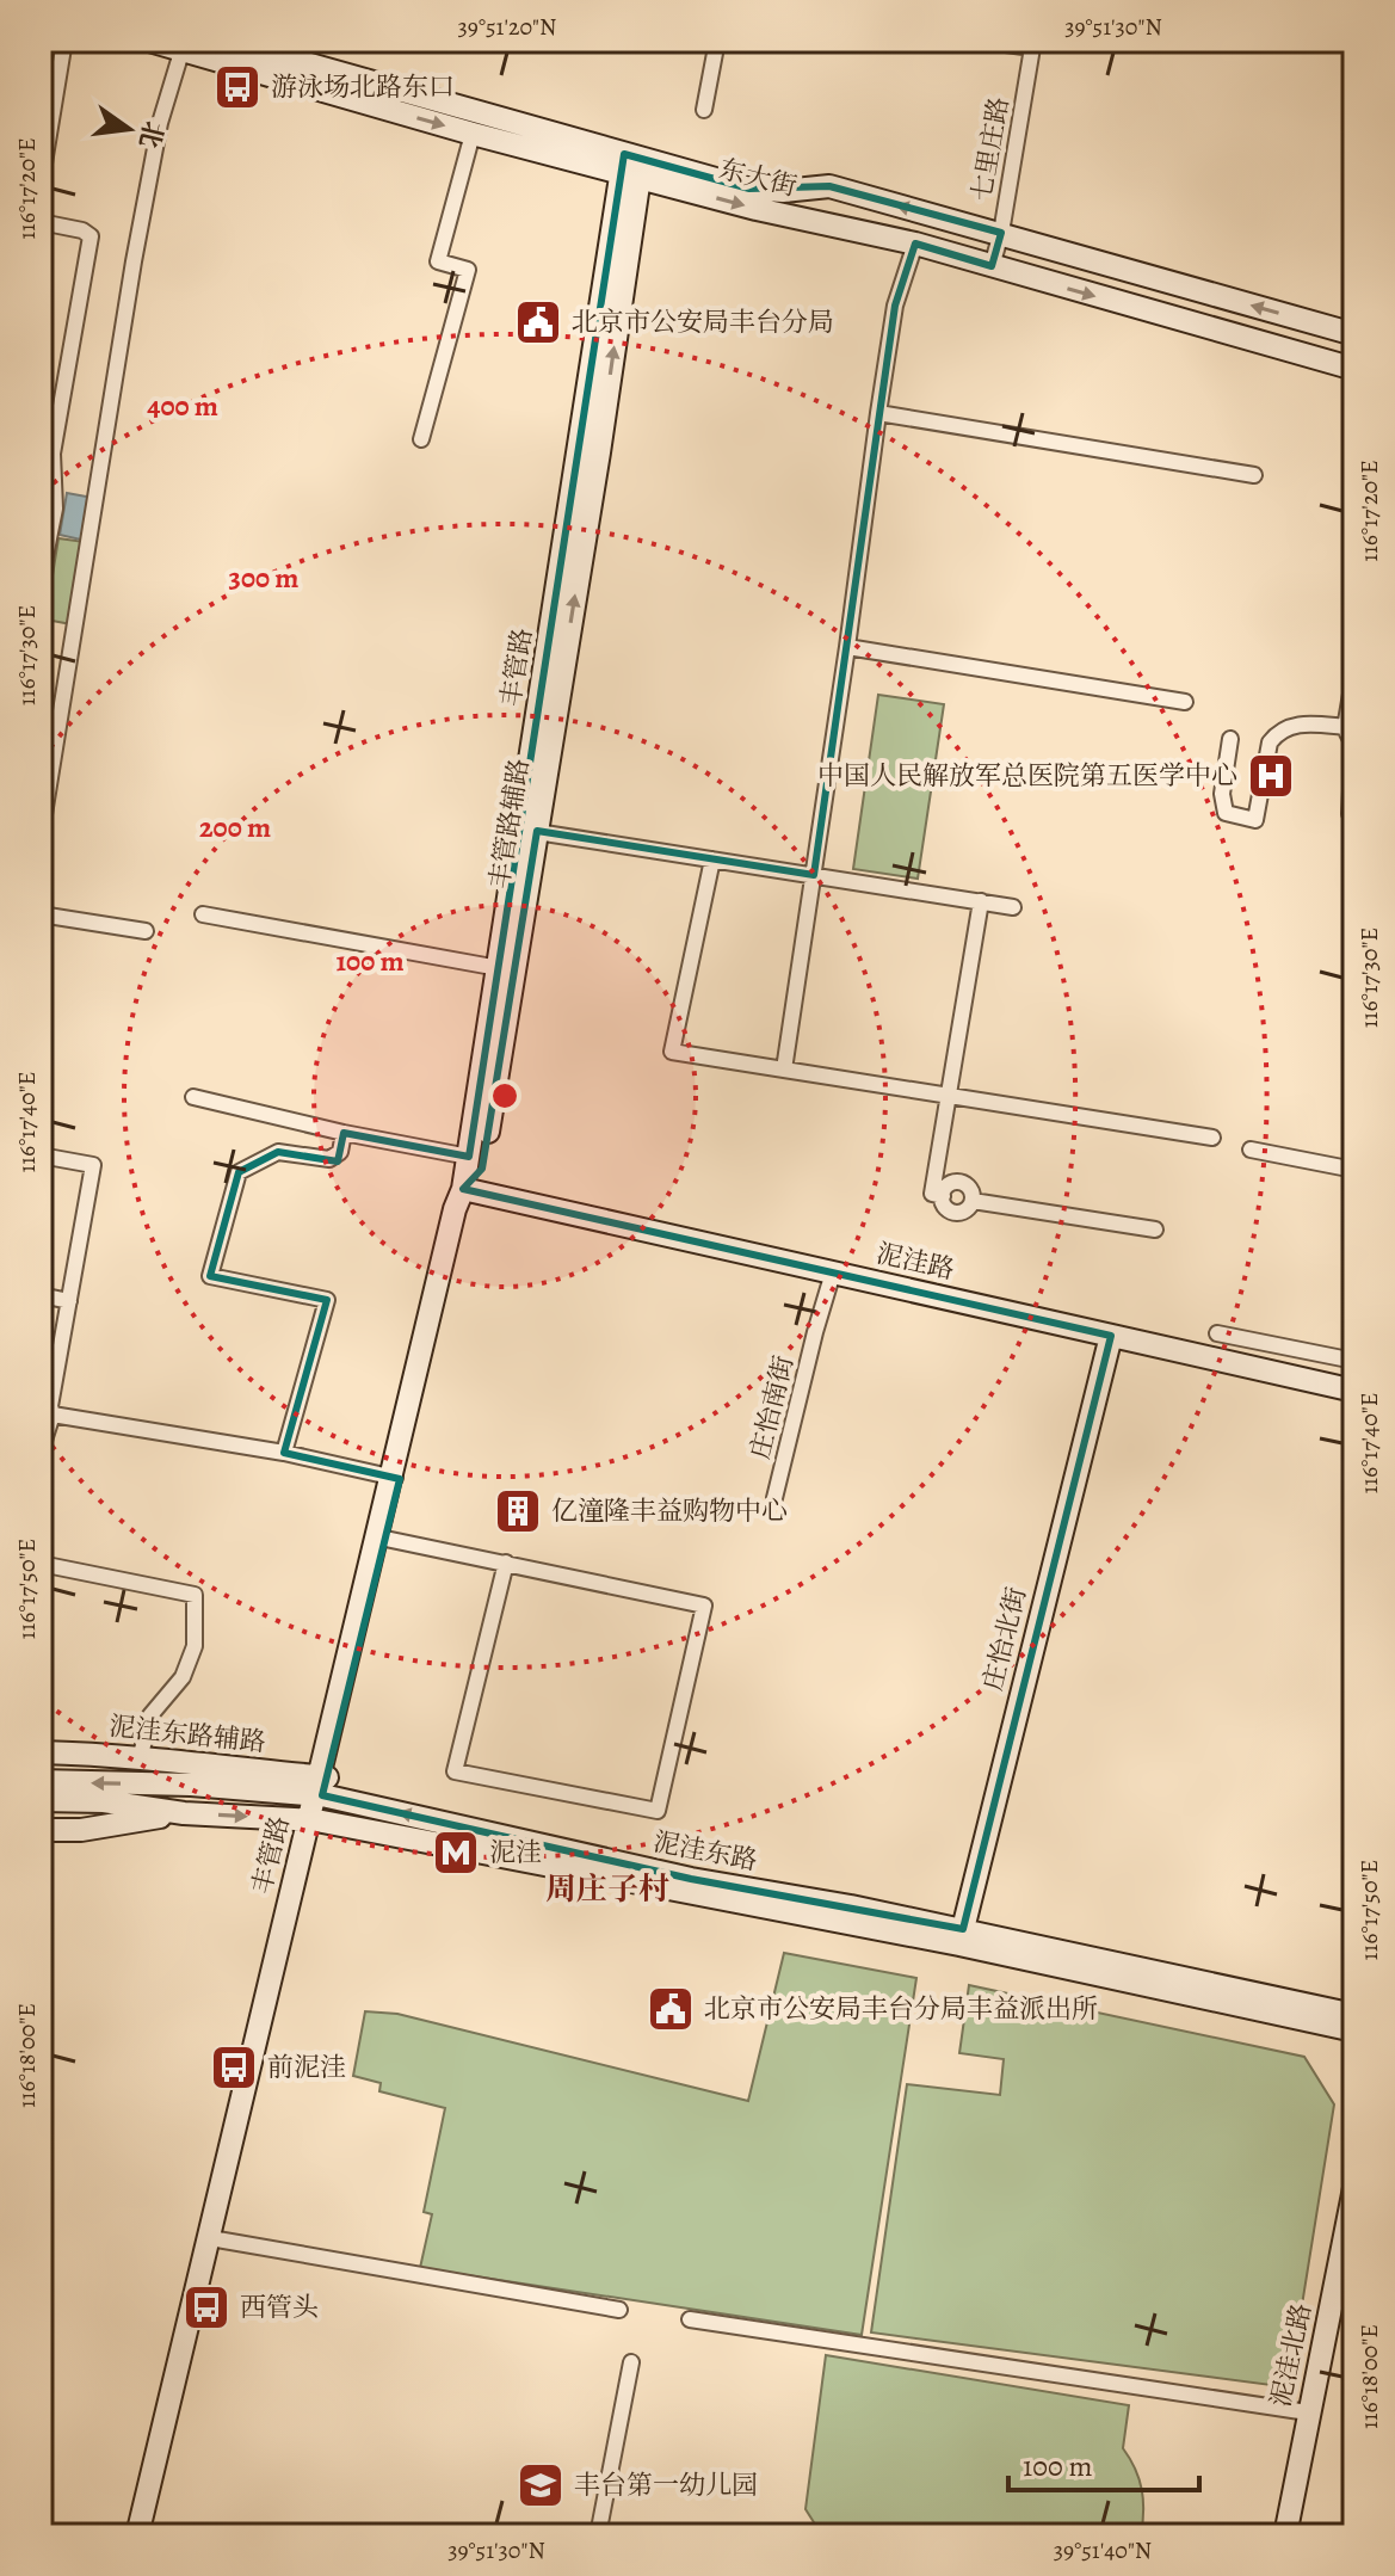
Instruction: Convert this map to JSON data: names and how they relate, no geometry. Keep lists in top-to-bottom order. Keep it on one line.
{"streets":{"main road":["东大街","丰管路","丰管路辅路","泥洼路","庄怡北街","泥洼东路辅路","泥洼东路","泥洼北路"],"street":["七里庄路","庄怡南街"]},"crossings":[["七里庄路","东大街"],["东大街","丰管路"],["东大街","丰管路辅路"],["丰管路","丰管路辅路"],["丰管路","泥洼路"],["丰管路","泥洼东路辅路"],["丰管路","泥洼东路"],["丰管路辅路","泥洼路"],["泥洼路","庄怡南街"],["泥洼路","庄怡北街"],["庄怡北街","泥洼东路"],["泥洼东路辅路","泥洼东路"]],"one_way":["丰管路辅路"],"districts":["周庄子村"],"places":{"bus stop":["游泳场北路东口","前泥洼","西管头"],"public building":["北京市公安局丰台分局","北京市公安局丰台分局丰益派出所"],"hospital":["中国人民解放军总医院第五医学中心"],"building":["亿潼隆丰益购物中心"],"metro station":["泥洼"],"school or university":["丰台第一幼儿园"]},"scale_bar":"100 m","north":"right","coordinates":["39°51'20\"N","39°51'30\"N","116°17'20\"E","116°17'30\"E","116°17'40\"E","116°17'50\"E","116°18'00\"E","39°51'40\"N"],"rings":["400 m","300 m","200 m","100 m"]}
